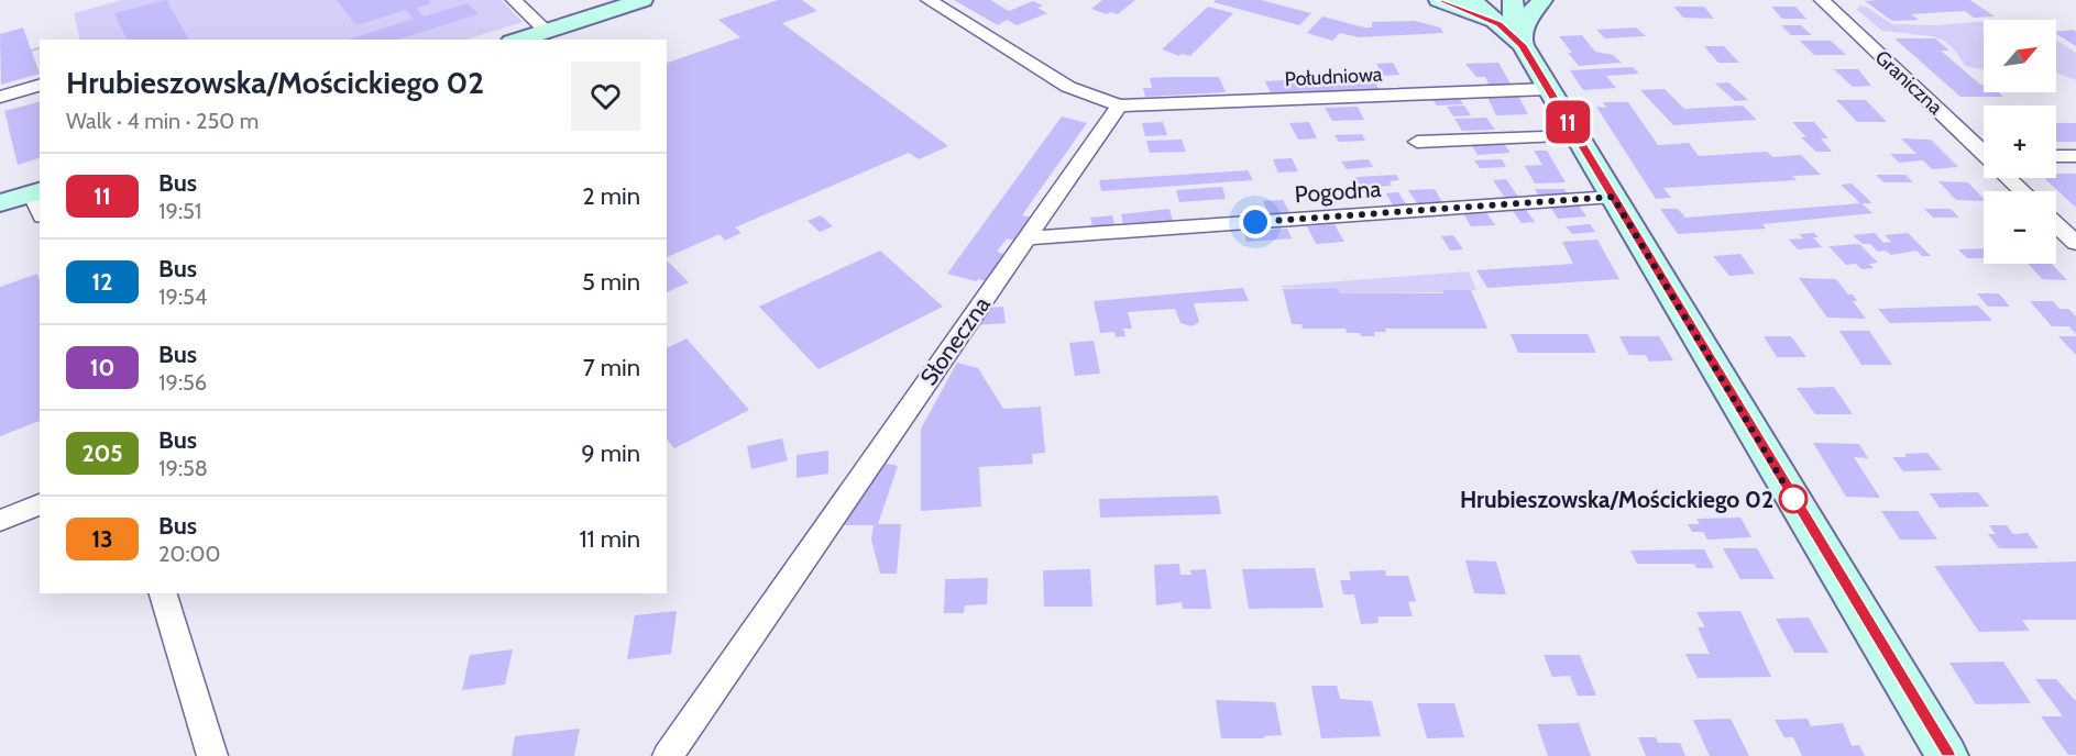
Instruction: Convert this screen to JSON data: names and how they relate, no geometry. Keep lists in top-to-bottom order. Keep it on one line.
{"streets":{"street":["Południowa","Graniczna","Pogodna","Słoneczna"]},"crossings":[["Południowa","Słoneczna"],["Pogodna","Słoneczna"]],"places":["Hrubieszowska/Mościckiego 02"],"lines":["bus line 11"],"north":"top right","page":{"on_map":"11","map_buttons":["+","−"],"heading":["Hrubieszowska/Mościckiego 02","Walk · 4 min · 250 m"],"list":[{"mark":"11","name":"Bus","note":"19:51","value":"2 min"},{"mark":"12","name":"Bus","note":"19:54","value":"5 min"},{"mark":"10","name":"Bus","note":"19:56","value":"7 min"},{"mark":"205","name":"Bus","note":"19:58","value":"9 min"},{"mark":"13","name":"Bus","note":"20:00","value":"11 min"}]}}
